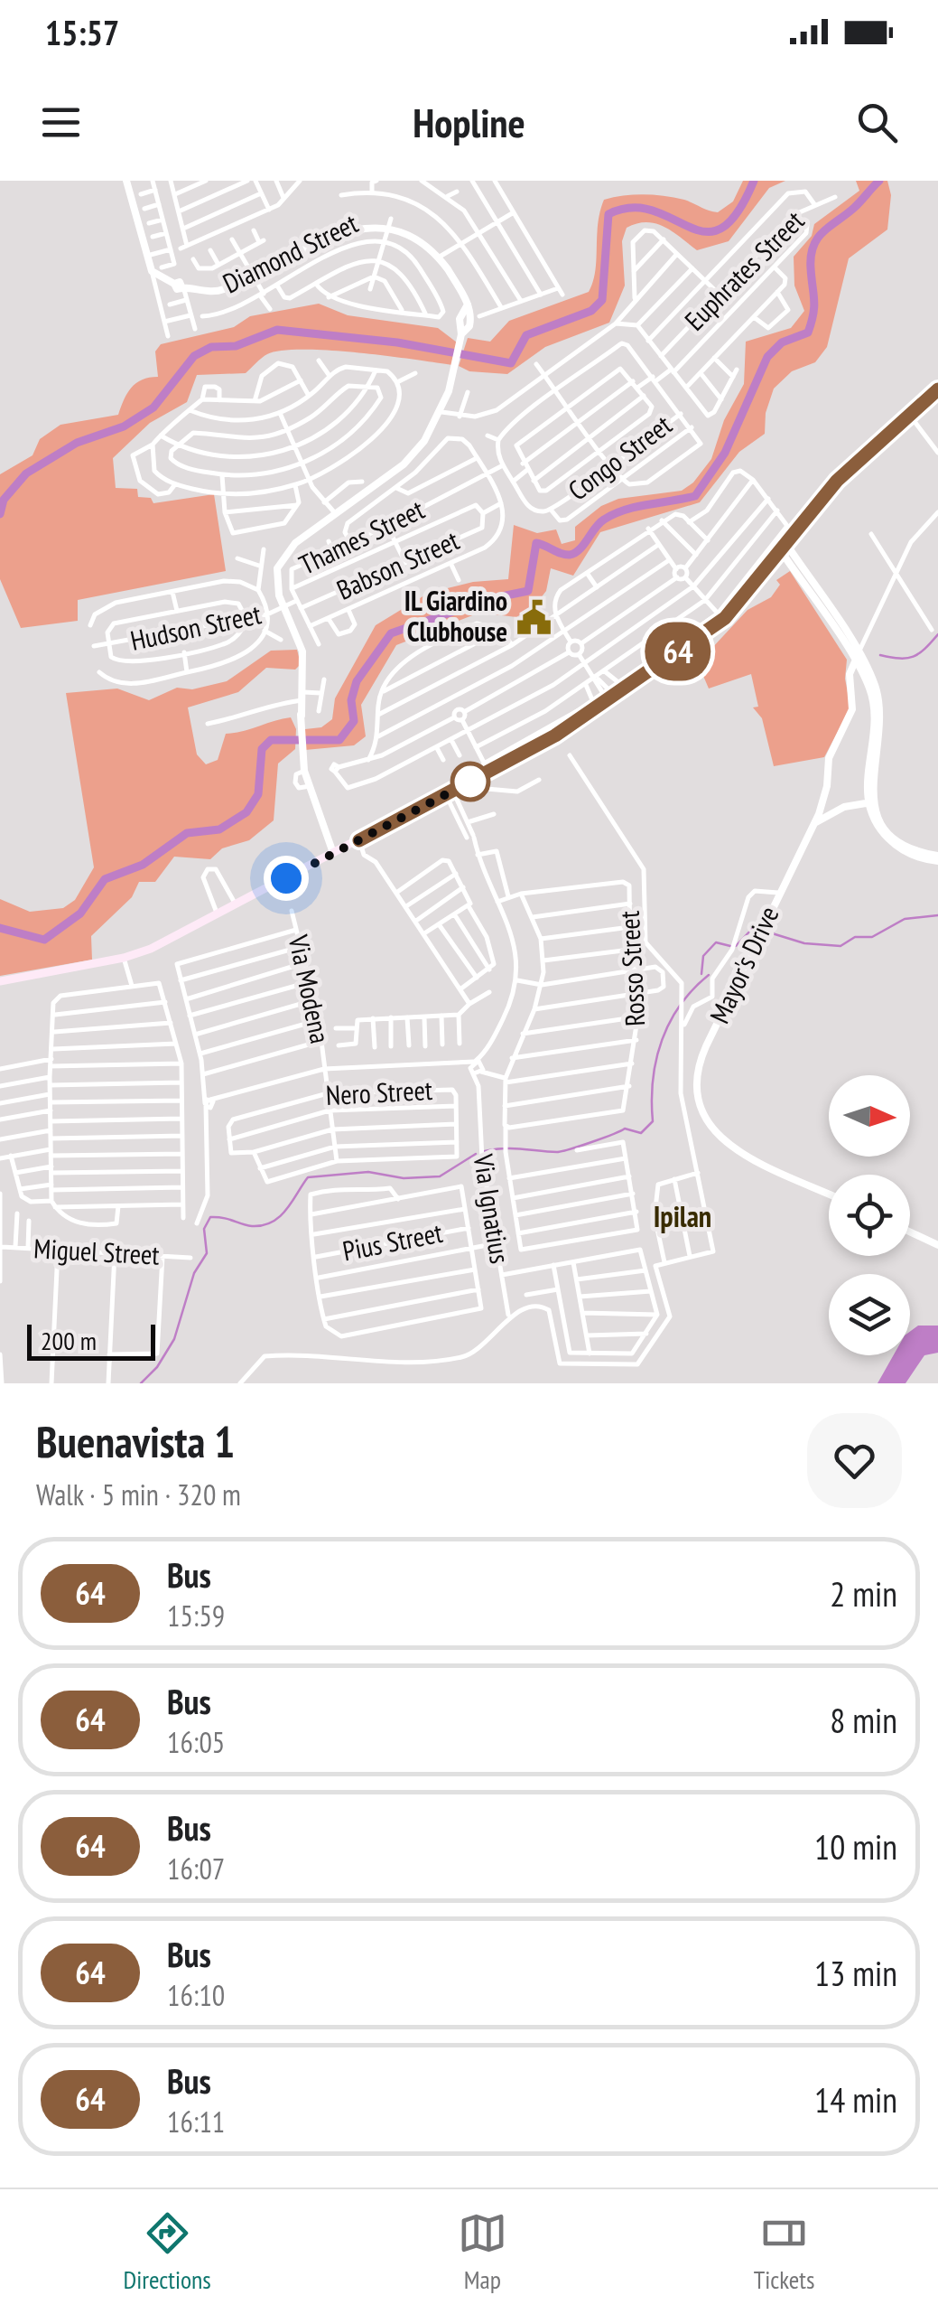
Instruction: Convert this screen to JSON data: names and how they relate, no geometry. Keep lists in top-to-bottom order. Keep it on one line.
{"streets":{"street":["Diamond Street","Euphrates Street","Congo Street","Thames Street","Babson Street","Hudson Street","Mayor's Drive","Rosso Street","Via Modena","Nero Street","Via Ignatius","Pius Street","Miguel Street"]},"crossings":[["Congo Street","Thames Street"],["Thames Street","Babson Street"],["Thames Street","Hudson Street"],["Via Modena","Nero Street"]],"districts":["Ipilan"],"places":{"public building":["IL Giardino Clubhouse"]},"lines":["bus line 64"],"scale_bar":"200 m","north":"right","page":{"status":"15:57","header":"Hopline","on_map":"64","scale":"200 m","heading":["Buenavista 1","Walk · 5 min · 320 m"],"list":[{"mark":"64","name":"Bus","note":"15:59","value":"2 min"},{"mark":"64","name":"Bus","note":"16:05","value":"8 min"},{"mark":"64","name":"Bus","note":"16:07","value":"10 min"},{"mark":"64","name":"Bus","note":"16:10","value":"13 min"},{"mark":"64","name":"Bus","note":"16:11","value":"14 min"}],"tabs":["Directions","Map","Tickets"]}}
